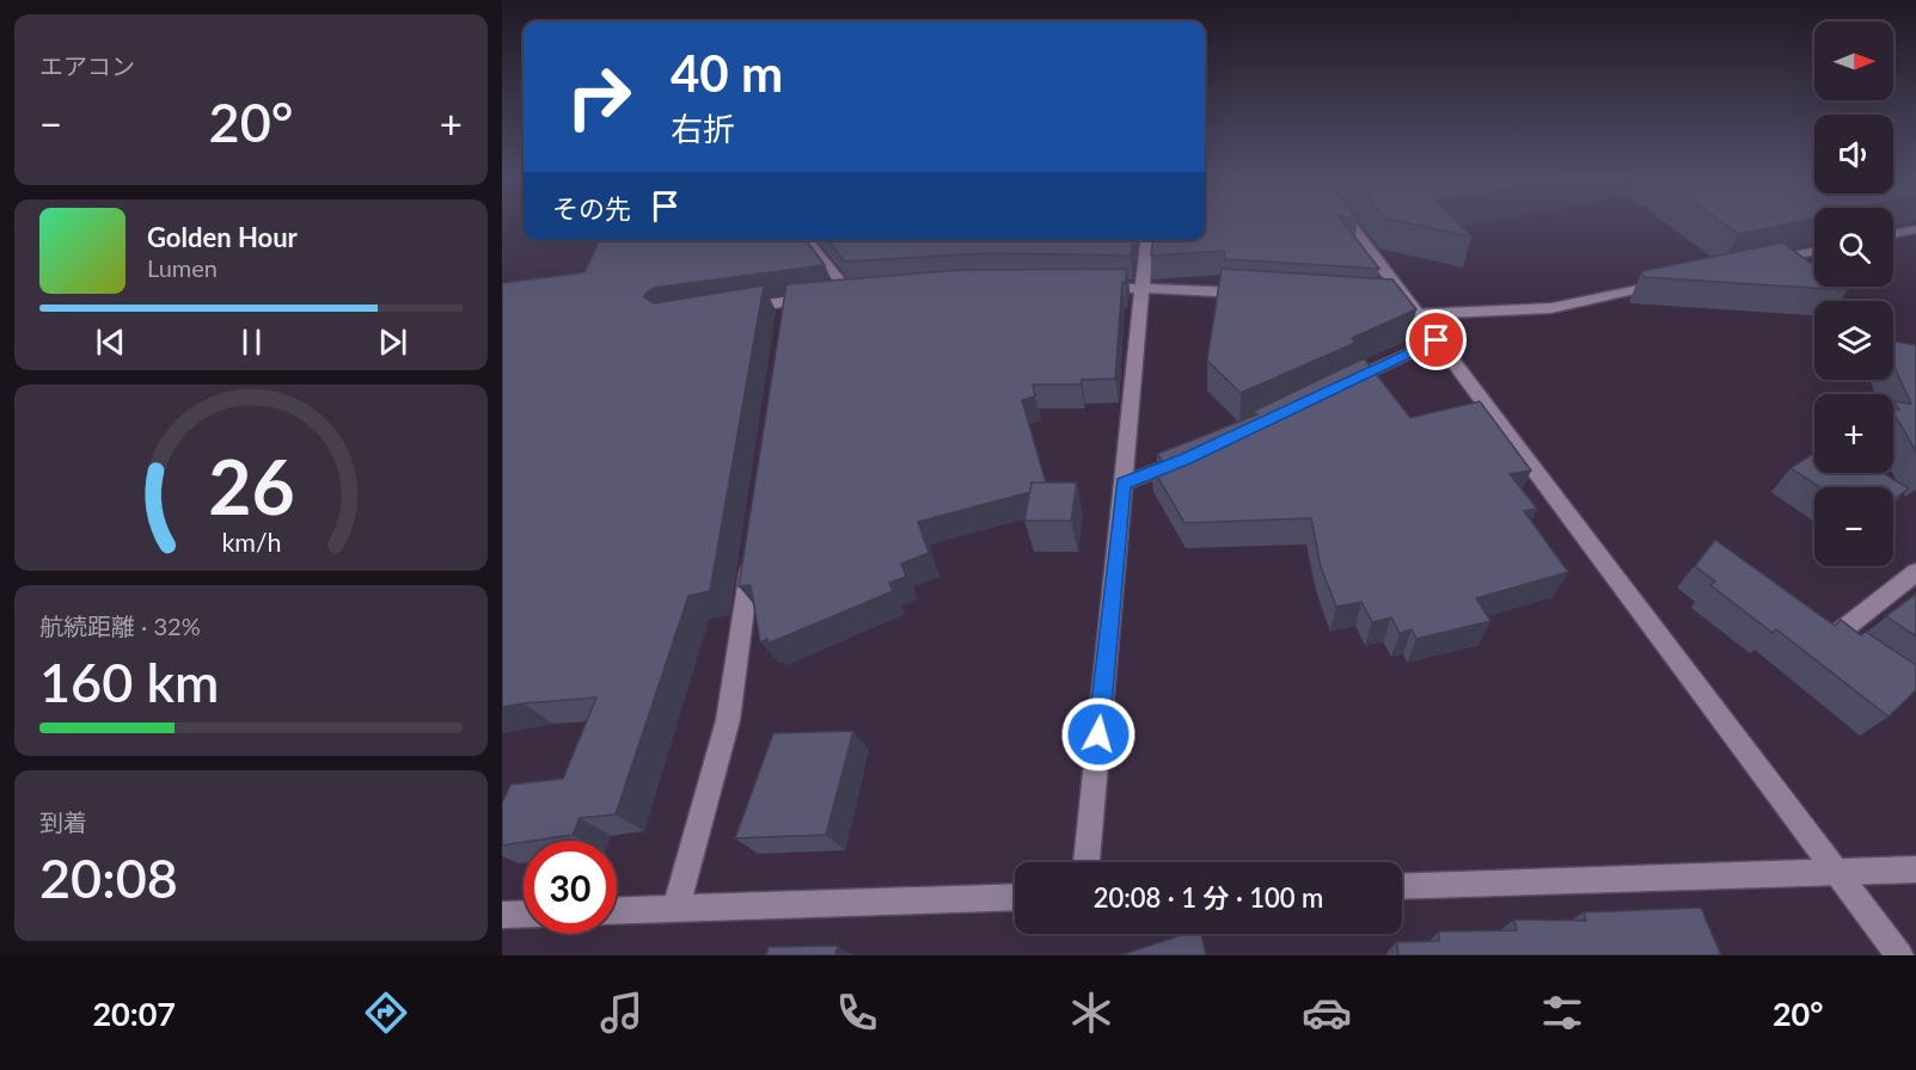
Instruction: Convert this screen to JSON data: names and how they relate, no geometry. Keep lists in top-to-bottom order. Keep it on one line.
{"north":"right","page":{"tile":["エアコン",["航続距離 · 32%","160 km"],["到着","20:08"]],"map_buttons":["+","−"],"turn":["40 m","右折"],"heat":["−","20°","+"],"then":"その先","song":["Golden Hour","Lumen"],"limit":"30","trip":"20:08 · 1 分 · 100 m","tabs":["20:07","20°"],"gauge":["26","km/h"]}}
